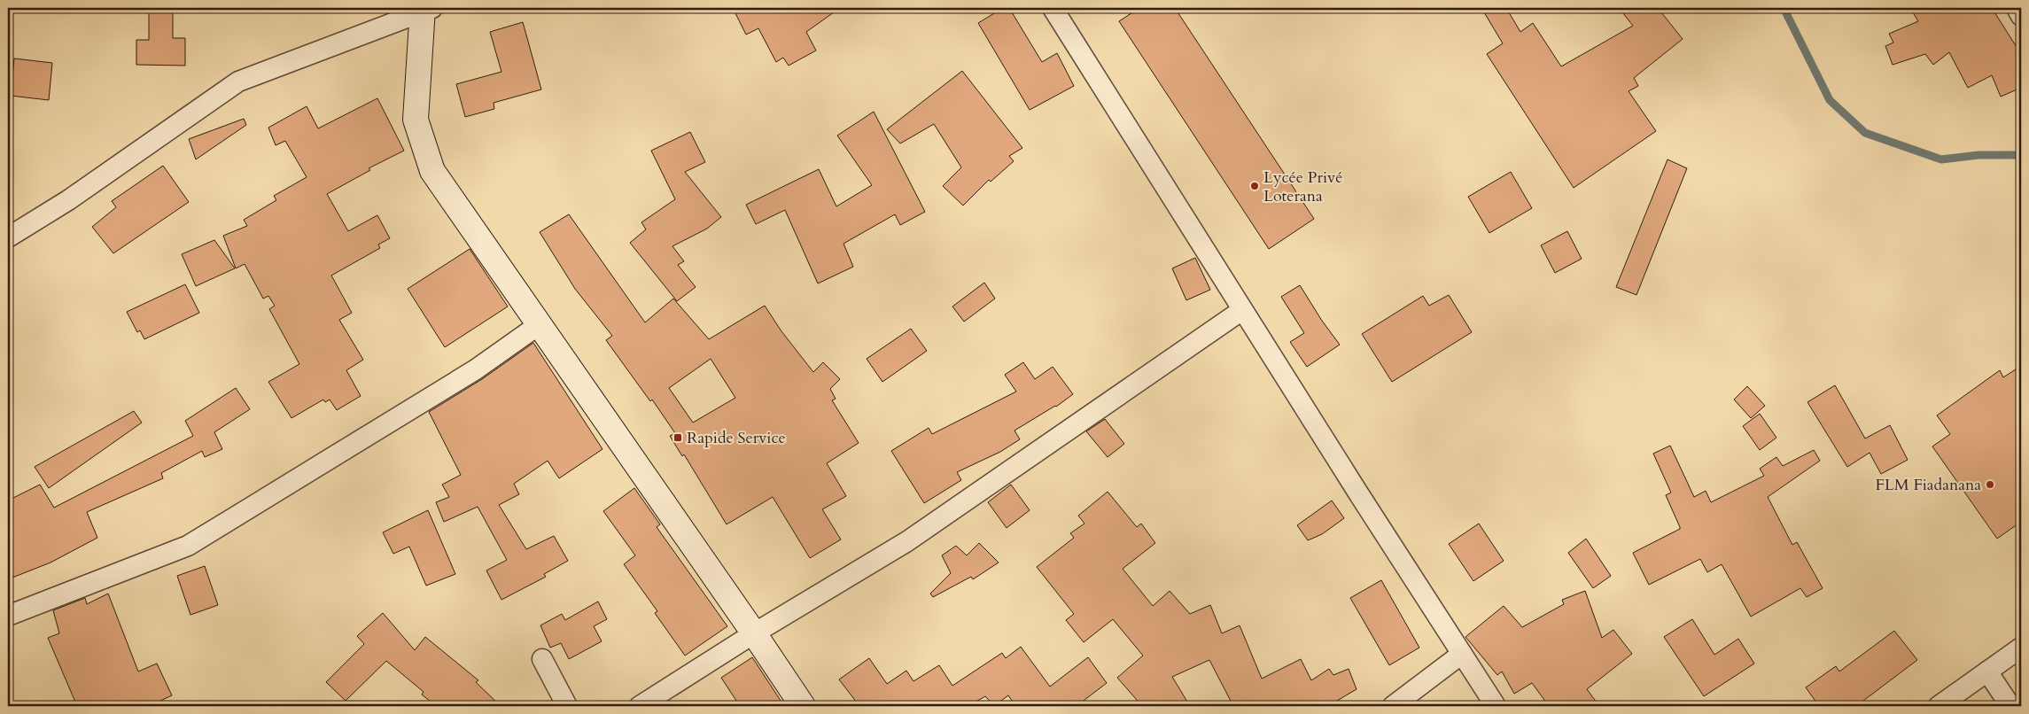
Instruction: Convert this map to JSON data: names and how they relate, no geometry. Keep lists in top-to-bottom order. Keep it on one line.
{"places":{"other":["Lycée Privé Loterana","FLM Fiadanana"],"transit":["Rapide Service"]}}
